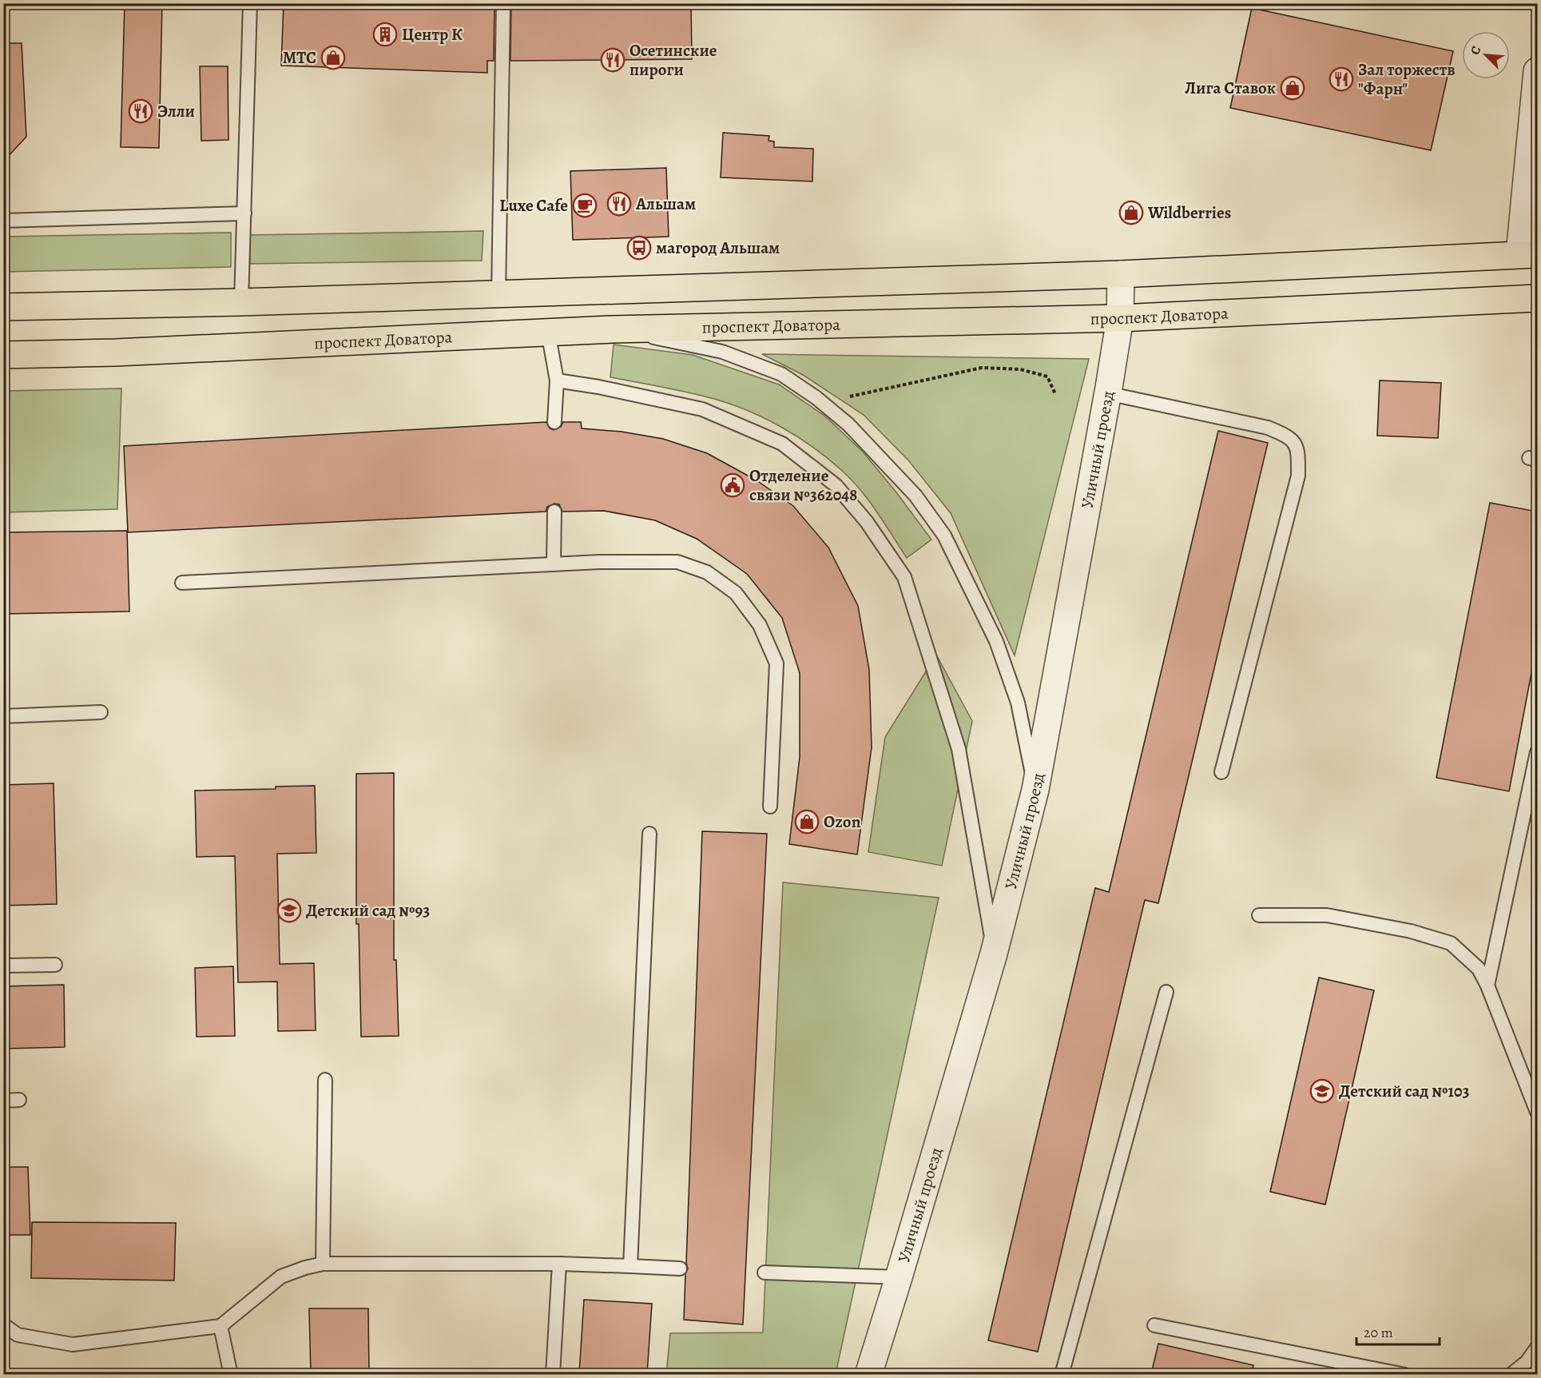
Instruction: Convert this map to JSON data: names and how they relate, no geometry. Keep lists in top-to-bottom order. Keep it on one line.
{"streets":{"main road":["проспект Доватора"],"street":["Уличный проезд"]},"crossings":[["проспект Доватора","Уличный проезд"]],"places":{"building":["Центр К"],"shop":["МТС","Лига Ставок","Wildberries","Ozon"],"restaurant":["Осетинские пироги","Зал торжеств \"Фарн\"","Элли","Альшам"],"cafe":["Luxe Cafe"],"bus stop":["магород Альшам"],"public building":["Отделение связи №362048"],"school or university":["Детский сад №93","Детский сад №103"]},"scale_bar":"20 m","north":"top left"}
